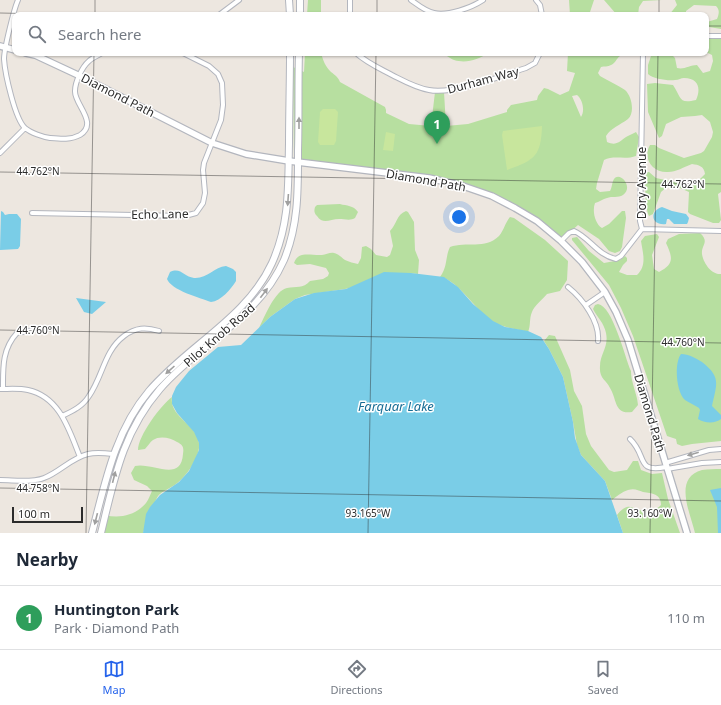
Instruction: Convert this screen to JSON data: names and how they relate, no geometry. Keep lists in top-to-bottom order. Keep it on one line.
{"streets":{"main road":["Pilot Knob Road"],"street":["Durham Way","Diamond Path","Dory Avenue","Echo Lane"]},"crossings":[["Diamond Path","Dory Avenue"],["Diamond Path","Echo Lane"],["Diamond Path","Pilot Knob Road"]],"water":["Farquar Lake"],"scale_bar":"100 m","page":{"search":"Search here","pins":"1","scale":"100 m","heading":"Nearby","list":[{"mark":"1","name":"Huntington Park","note":"Park · Diamond Path","value":"110 m"}],"nav":["Map","Directions","Saved"]},"coordinates":["44.762°N","44.760°N","44.758°N","93.165°W","93.160°W"]}
